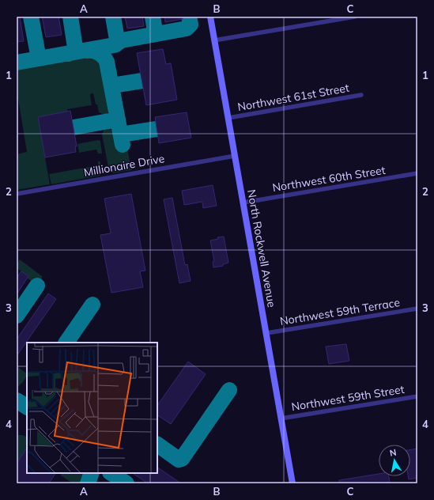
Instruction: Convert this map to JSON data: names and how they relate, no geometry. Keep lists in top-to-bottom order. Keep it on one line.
{"streets":{"main road":["North Rockwell Avenue"],"street":["Northwest 61st Street","Millionaire Drive","Northwest 60th Street","Northwest 59th Terrace","Northwest 59th Street"]},"crossings":[["Northwest 61st Street","North Rockwell Avenue"],["Millionaire Drive","North Rockwell Avenue"],["Northwest 60th Street","North Rockwell Avenue"],["North Rockwell Avenue","Northwest 59th Terrace"],["North Rockwell Avenue","Northwest 59th Street"]],"north":"top","grid":{"columns":["A","B","C"],"rows":["1","2","3","4"]}}
